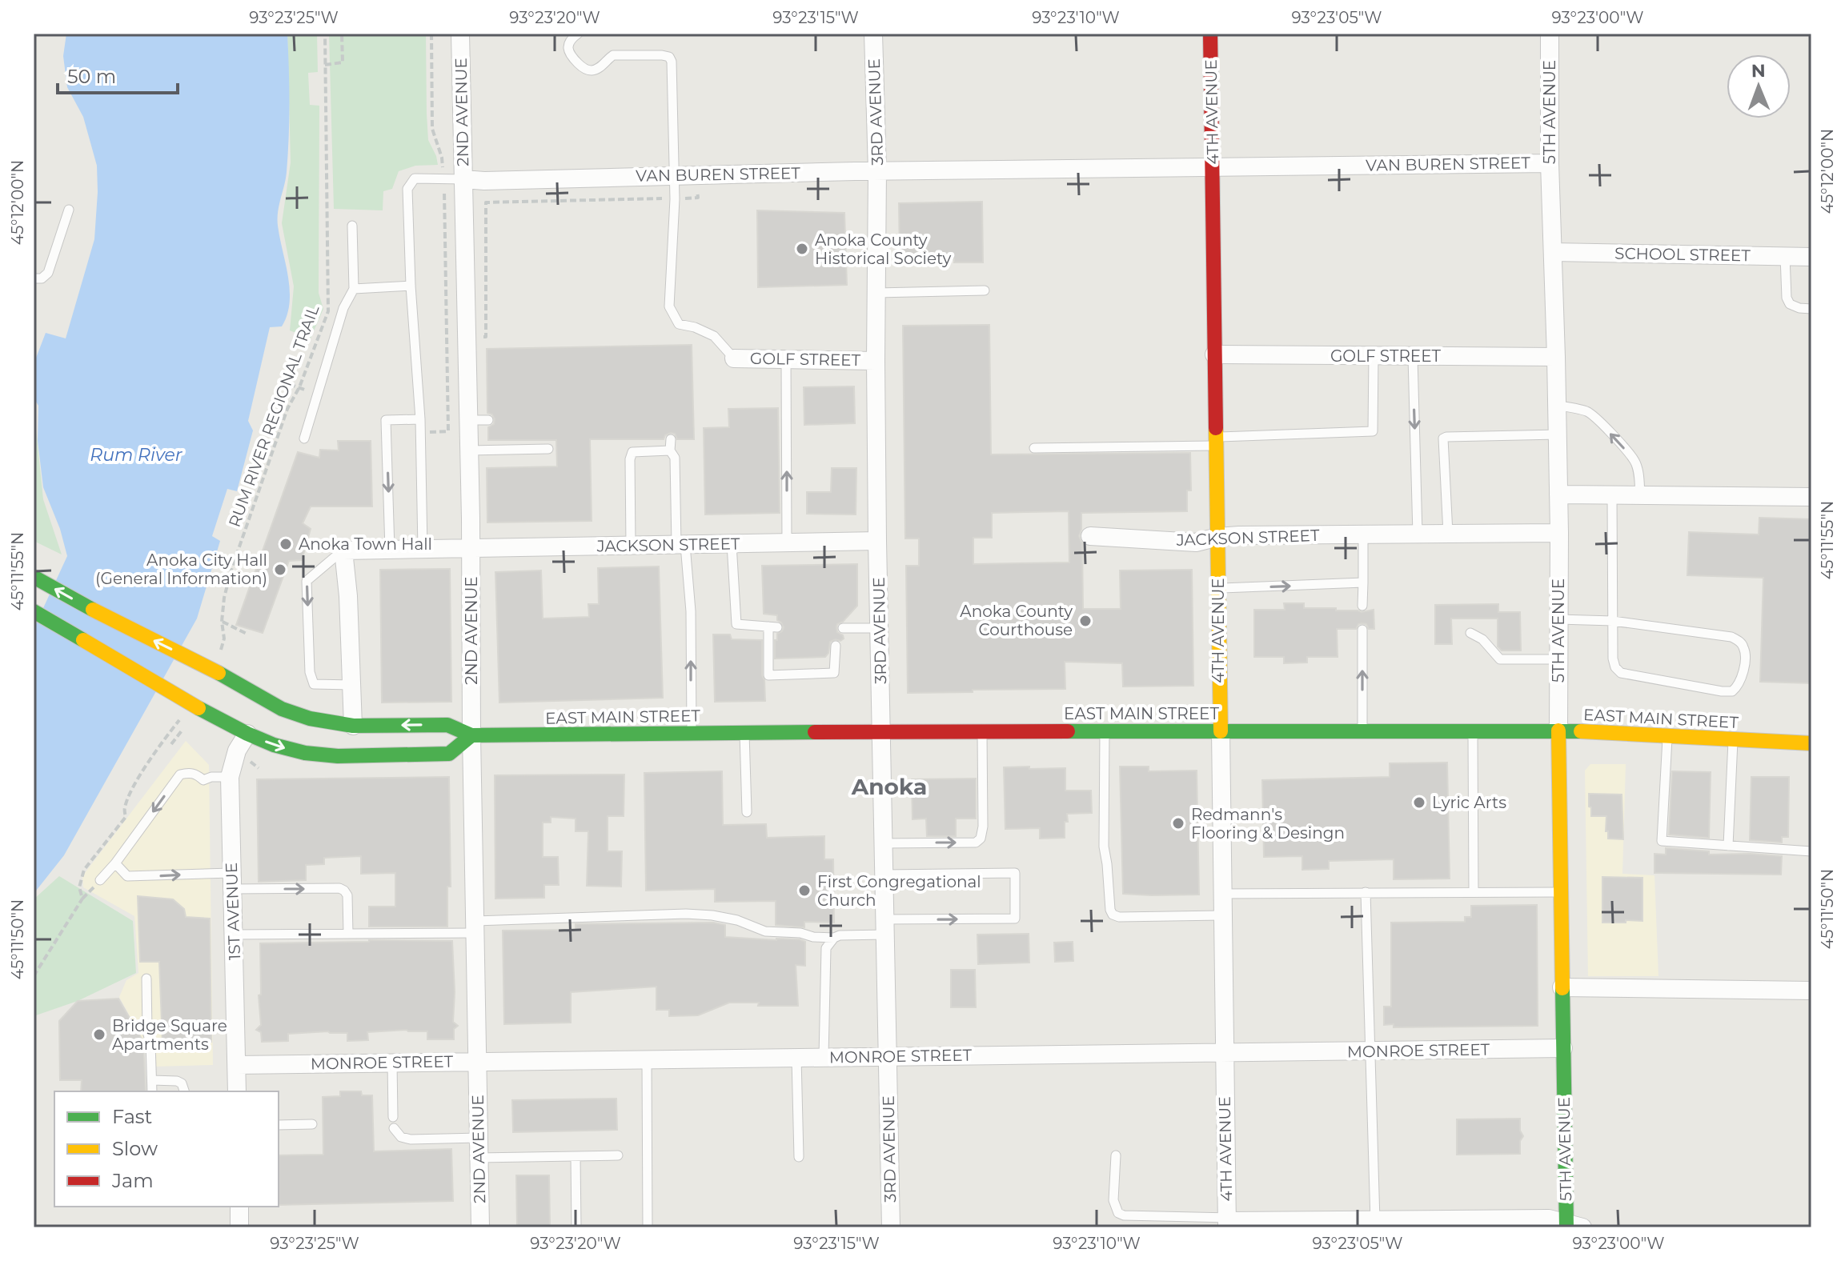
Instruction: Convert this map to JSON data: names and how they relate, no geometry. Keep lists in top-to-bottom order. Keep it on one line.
{"streets":{"main road":["4TH AVENUE","5TH AVENUE","EAST MAIN STREET"],"street":["2ND AVENUE","3RD AVENUE","VAN BUREN STREET","SCHOOL STREET","GOLF STREET","JACKSON STREET","1ST AVENUE","MONROE STREET"],"path":["RUM RIVER REGIONAL TRAIL"]},"crossings":[["2ND AVENUE","VAN BUREN STREET"],["2ND AVENUE","JACKSON STREET"],["2ND AVENUE","EAST MAIN STREET"],["2ND AVENUE","MONROE STREET"],["3RD AVENUE","VAN BUREN STREET"],["3RD AVENUE","GOLF STREET"],["3RD AVENUE","JACKSON STREET"],["3RD AVENUE","EAST MAIN STREET"],["3RD AVENUE","MONROE STREET"],["4TH AVENUE","VAN BUREN STREET"],["4TH AVENUE","GOLF STREET"],["4TH AVENUE","JACKSON STREET"],["4TH AVENUE","EAST MAIN STREET"],["4TH AVENUE","MONROE STREET"],["5TH AVENUE","VAN BUREN STREET"],["5TH AVENUE","SCHOOL STREET"],["5TH AVENUE","GOLF STREET"],["5TH AVENUE","JACKSON STREET"],["5TH AVENUE","EAST MAIN STREET"],["5TH AVENUE","MONROE STREET"],["1ST AVENUE","MONROE STREET"]],"districts":["Anoka"],"water":["Rum River"],"places":["Anoka County Historical Society","Anoka Town Hall","Anoka City Hall (General Information)","Anoka County Courthouse","Lyric Arts","Redmann's Flooring & Desingn","First Congregational Church","Bridge Square Apartments"],"legend":["Fast","Slow","Jam"],"scale_bar":"50 m","north":"top","coordinates":["93°23'25\"W","93°23'20\"W","93°23'15\"W","93°23'10\"W","93°23'05\"W","93°23'00\"W","45°12'00\"N","45°11'55\"N","45°11'50\"N"]}
